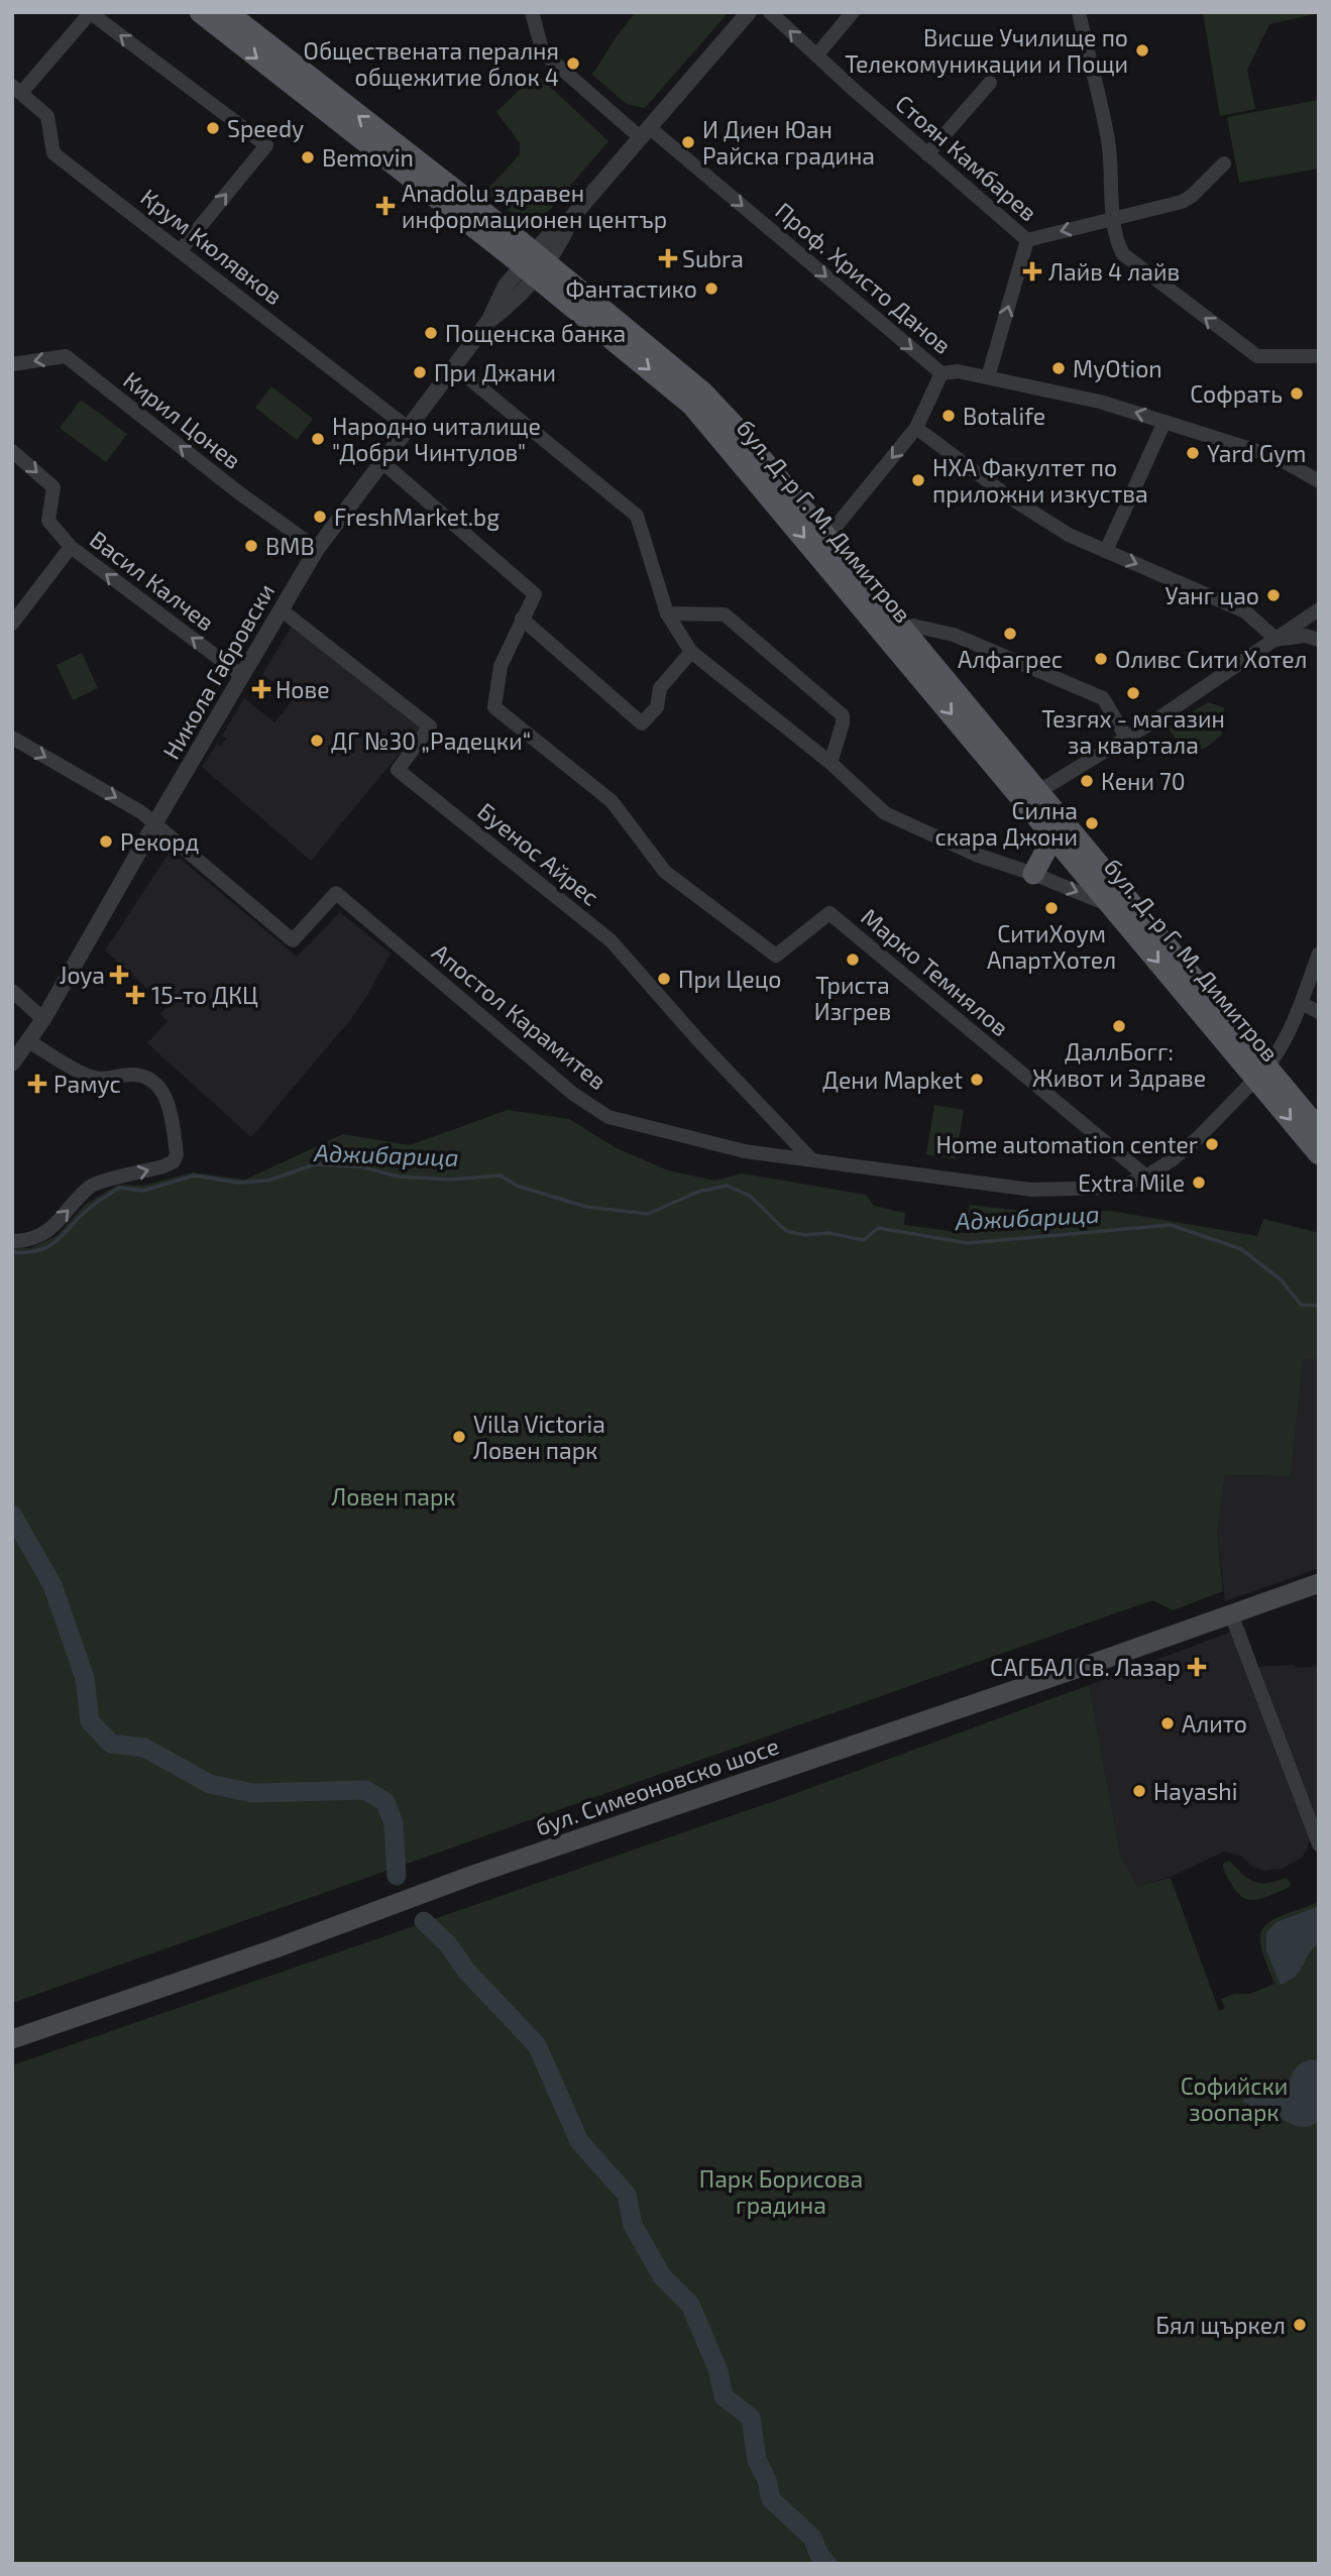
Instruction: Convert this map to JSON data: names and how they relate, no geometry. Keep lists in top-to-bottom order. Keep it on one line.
{"streets":{"main road":["бул. Д-р Г. М. Димитров","бул. Симеоновско шосе"],"street":["Стоян Камбарев","Крум Кюлявков","Проф. Христо Данов","Кирил Цонев","Васил Калчев","Никола Габровски","Буенос Айрес","Марко Темнялов","Апостол Карамитев"]},"crossings":[["Стоян Камбарев","Проф. Христо Данов"],["Крум Кюлявков","Никола Габровски"],["Проф. Христо Данов","Никола Габровски"],["Кирил Цонев","Никола Габровски"],["бул. Д-р Г. М. Димитров","Никола Габровски"],["бул. Д-р Г. М. Димитров","Апостол Карамитев"],["Васил Калчев","Никола Габровски"],["Никола Габровски","Буенос Айрес"],["Никола Габровски","Марко Темнялов"],["Никола Габровски","Апостол Карамитев"],["Буенос Айрес","Апостол Карамитев"],["Марко Темнялов","Апостол Карамитев"]],"one_way":["Стоян Камбарев","Кирил Цонев"],"water":["Аджибарица"],"parks":["Ловен парк","Софийски зоопарк","Парк Борисова градина"],"places":{"other":["Висше Училище по Телекомуникации и Пощи","Обществената пералня общежитие блок 4","Speedy","И Диен Юан Райска градина","Bemovin","Фантастико","Пощенска банка","MyOtion","При Джани","Софрать","Botalife","Народно читалище \"Добри Чинтулов\"","Yard Gym","НХА Факултет по приложни изкуства","FreshMarket.bg","BMB","Уанг цао","Алфагрес","Оливс Сити Хотел","Тезгях - магазин за квартала","ДГ №30 „Радецки“","Кени 70","Силна скара Джони","Рекорд","СитиХоум АпартХотел","Триста Изгрев","При Цецо","ДаллБогг: Живот и Здраве","Дени Mapket","Home automation center","Extra Mile","Villa Victoria Ловен парк","Алито","Hayashi","Бял щъркел"],"health":["Anadolu здравен информационен център","Subra","Лайв 4 лайв","Нове","Joya","15-то ДКЦ","Рамус","САГБАЛ Св. Лазар"]}}
